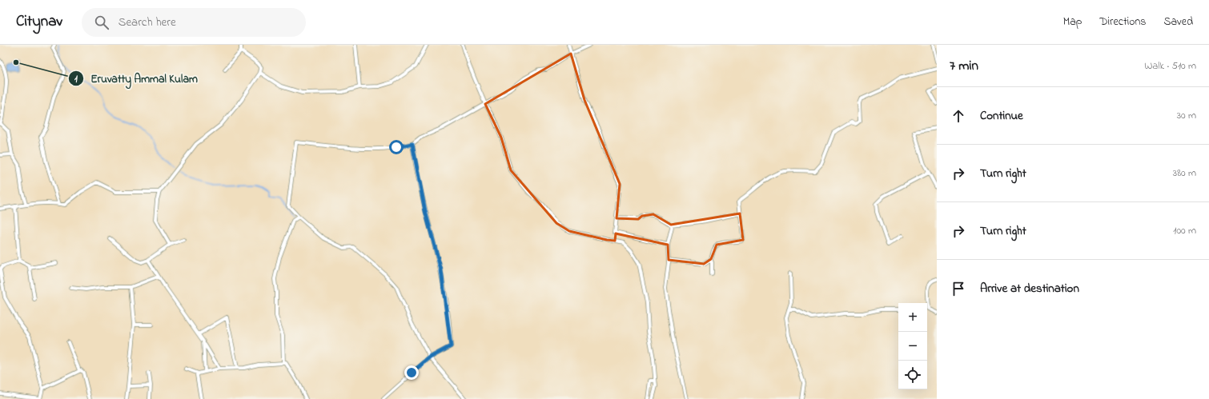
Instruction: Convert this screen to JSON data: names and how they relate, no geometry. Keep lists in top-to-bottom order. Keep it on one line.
{"places":["Eruvatty Ammal Kulam"],"page":{"header":"Citynav","search":"Search here","nav":["Map","Directions","Saved"],"heading":["7 min","Walk · 510 m"],"list":[["Continue","30 m"],["Turn right","380 m"],["Turn right","100 m"],"Arrive at destination"],"map_buttons":["+","−"]}}
